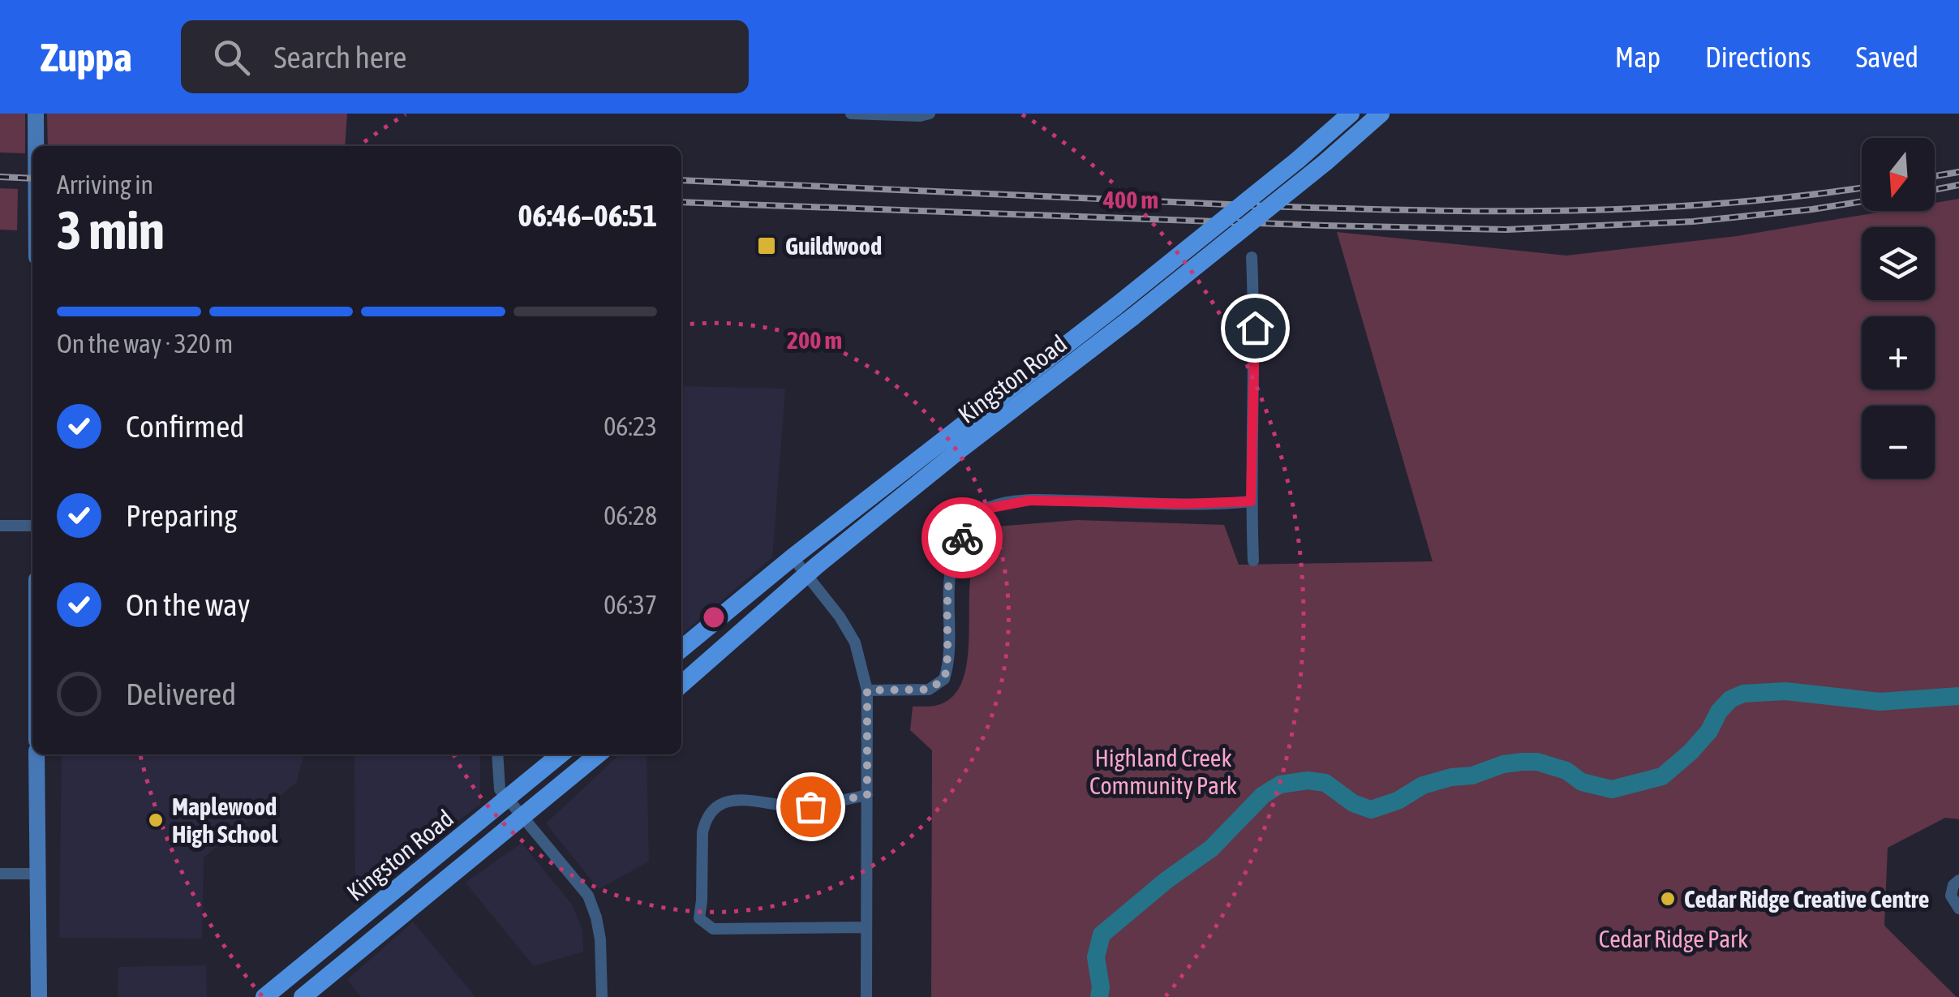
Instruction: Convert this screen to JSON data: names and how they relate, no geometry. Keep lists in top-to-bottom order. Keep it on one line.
{"streets":{"main road":["Kingston Road"]},"parks":["Highland Creek Community Park","Cedar Ridge Park"],"places":{"transit":["Guildwood"],"other":["Maplewood High School","Cedar Ridge Creative Centre"]},"north":"bottom","page":{"header":"Zuppa","search":"Search here","nav":["Map","Directions","Saved"],"map_buttons":["+","−"],"heading":["3 min","Arriving in","06:46–06:51"],"bar":"On the way · 320 m","list":[["Confirmed","06:23"],["Preparing","06:28"],["On the way","06:37"],"Delivered"]},"rings":["400 m","200 m"]}
